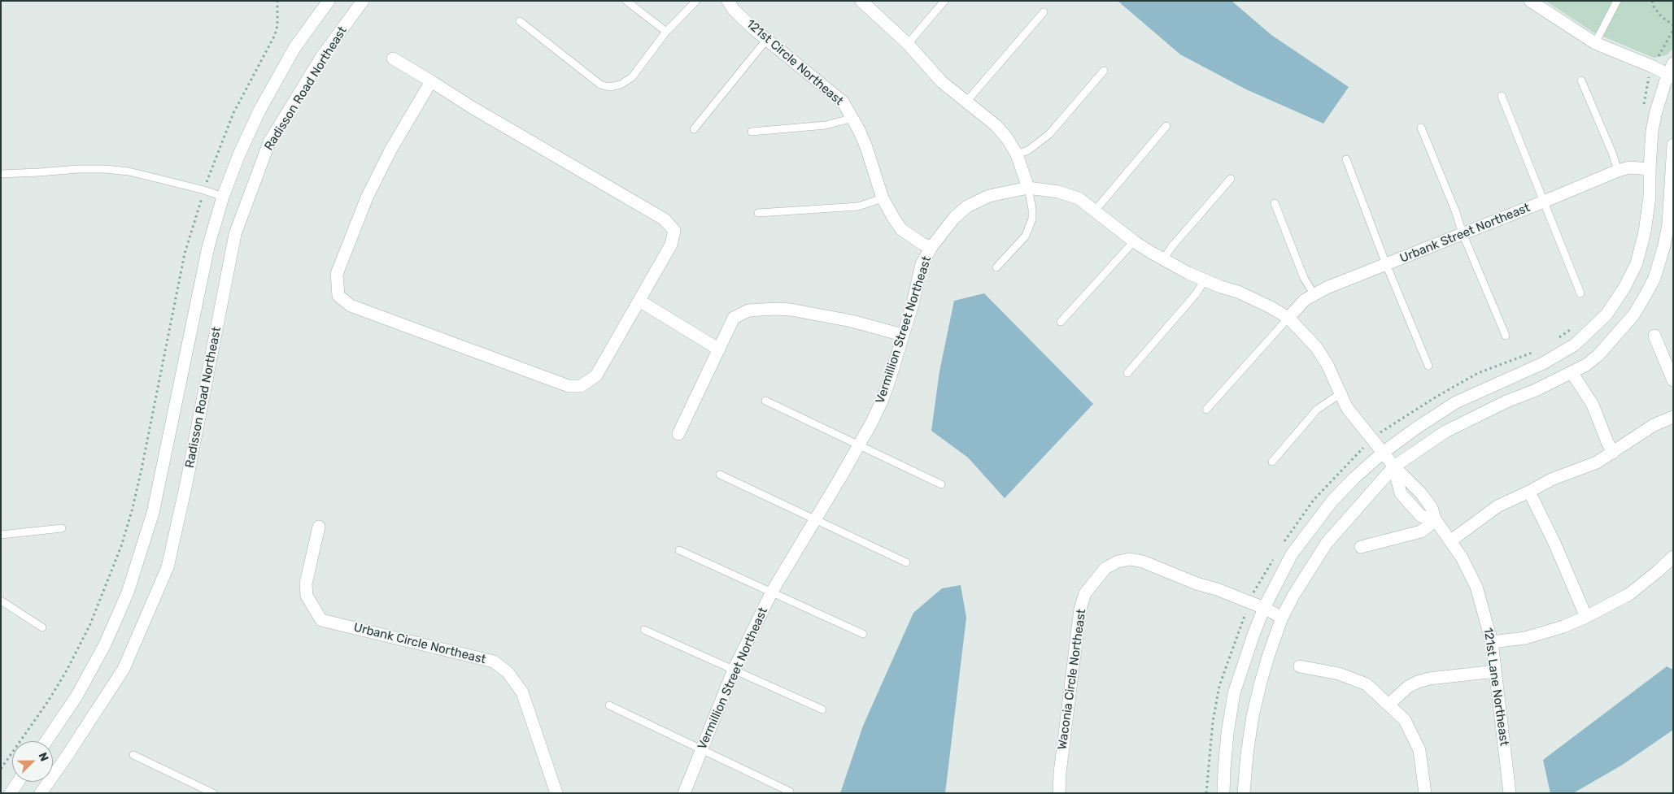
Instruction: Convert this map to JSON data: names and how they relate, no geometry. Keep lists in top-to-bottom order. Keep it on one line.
{"streets":{"street":["121st Circle Northeast","Radisson Road Northeast","Urbank Street Northeast","Vermillion Street Northeast","Urbank Circle Northeast","Waconia Circle Northeast","121st Lane Northeast"]},"crossings":[["121st Circle Northeast","Vermillion Street Northeast"],["Urbank Street Northeast","Vermillion Street Northeast"],["Vermillion Street Northeast","121st Lane Northeast"]],"north":"top right"}
